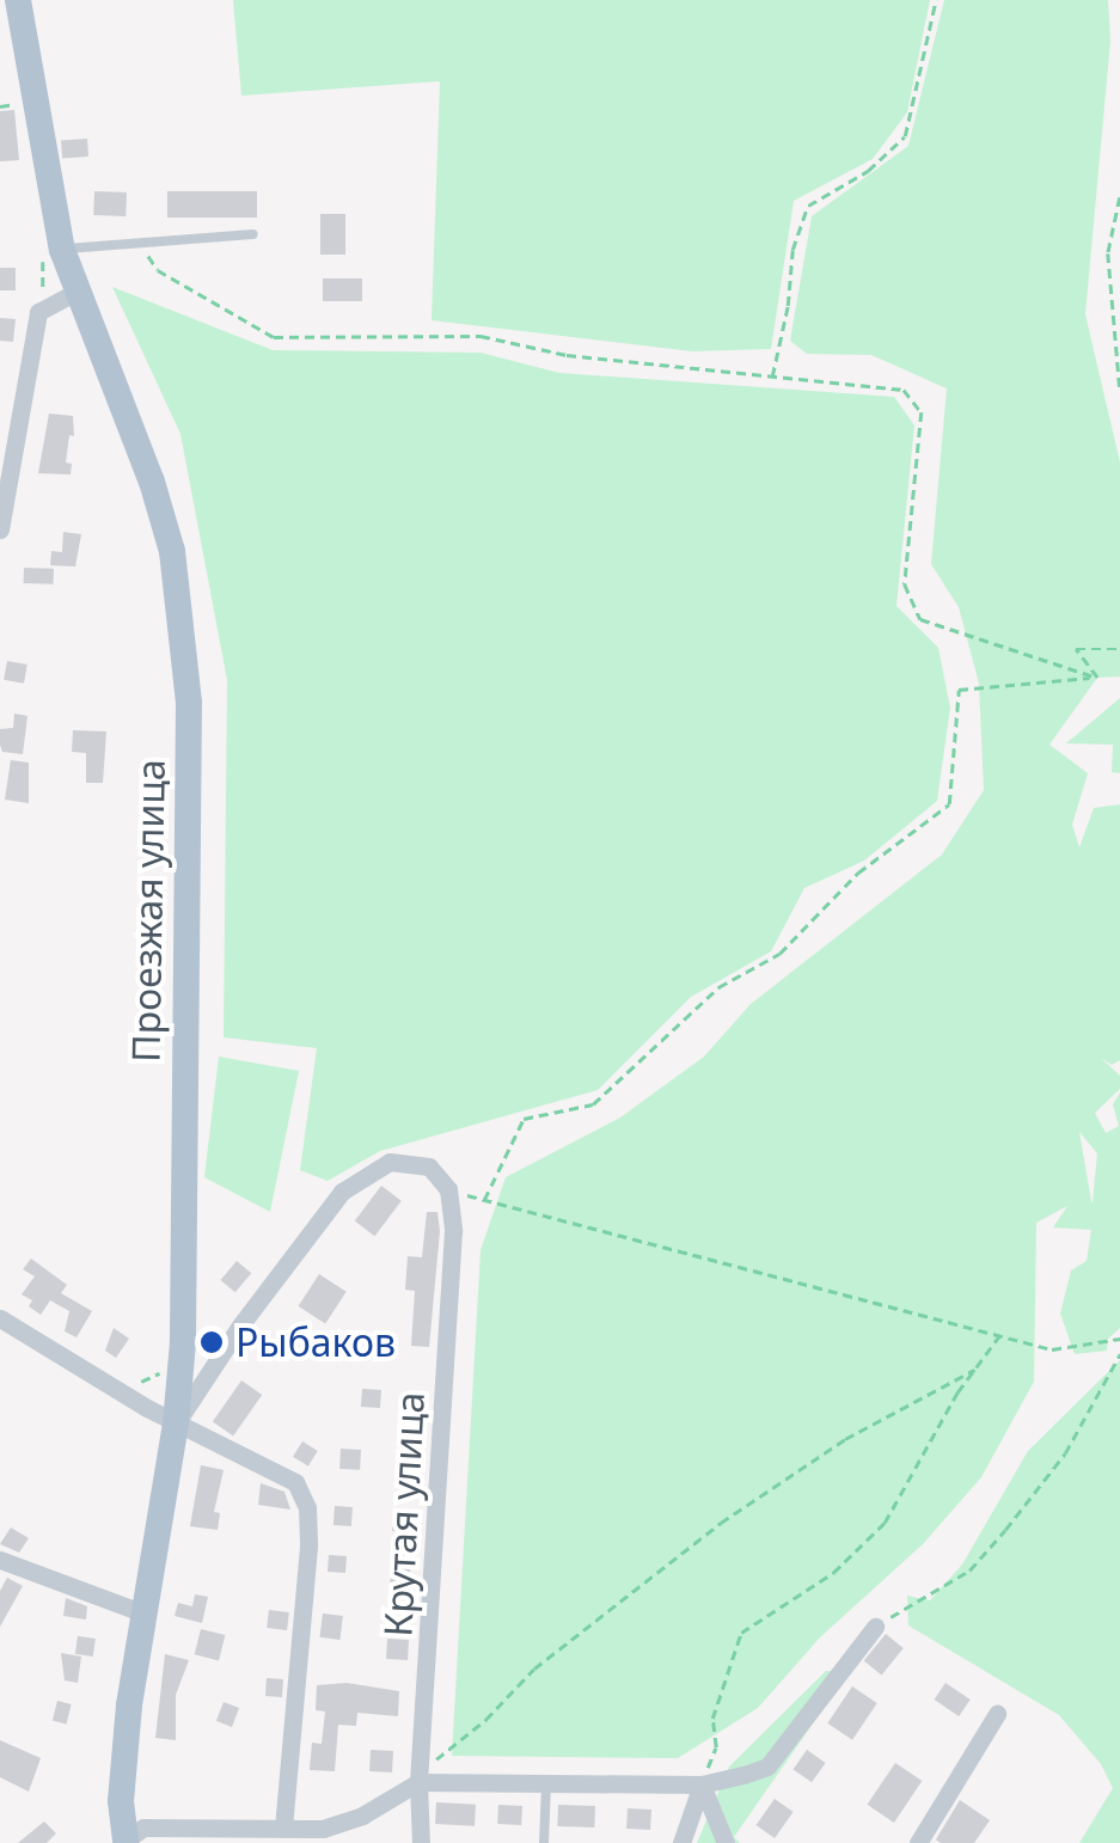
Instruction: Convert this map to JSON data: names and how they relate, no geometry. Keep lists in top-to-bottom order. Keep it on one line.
{"streets":{"main road":["Проезжая улица"],"street":["Крутая улица"]},"places":["Рыбаков"]}
